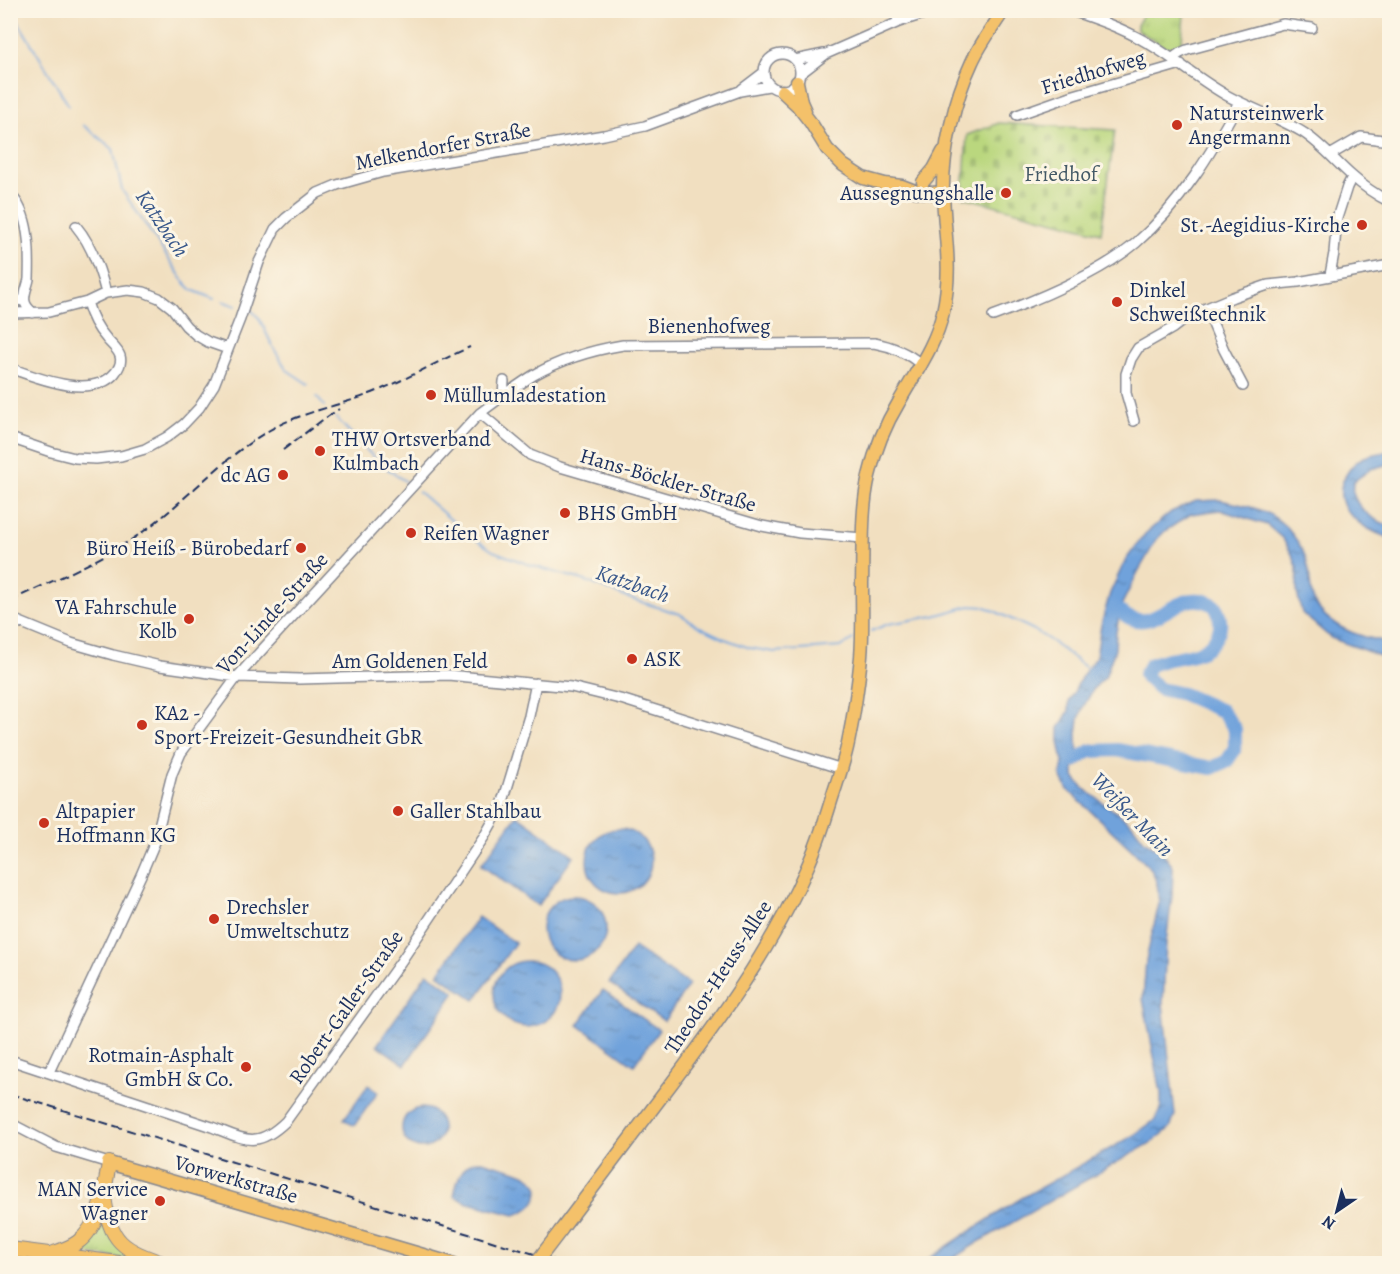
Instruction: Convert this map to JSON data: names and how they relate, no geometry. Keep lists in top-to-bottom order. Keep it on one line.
{"streets":{"main road":["Theodor-Heuss-Allee","Vorwerkstraße"],"street":["Friedhofweg","Melkendorfer Straße","Bienenhofweg","Hans-Böckler-Straße","Von-Linde-Straße","Am Goldenen Feld","Robert-Galler-Straße"]},"crossings":[["Bienenhofweg","Von-Linde-Straße"],["Bienenhofweg","Theodor-Heuss-Allee"],["Hans-Böckler-Straße","Von-Linde-Straße"],["Hans-Böckler-Straße","Theodor-Heuss-Allee"],["Von-Linde-Straße","Am Goldenen Feld"],["Von-Linde-Straße","Robert-Galler-Straße"],["Am Goldenen Feld","Theodor-Heuss-Allee"],["Am Goldenen Feld","Robert-Galler-Straße"]],"water":["Katzbach","Weißer Main"],"parks":["Friedhof"],"places":["Natursteinwerk Angermann","Aussegnungshalle","St.-Aegidius-Kirche","Dinkel Schweißtechnik","Müllumladestation","THW Ortsverband Kulmbach","dc AG","BHS GmbH","Reifen Wagner","Büro Heiß - Bürobedarf","VA Fahrschule Kolb","ASK","KA2 - Sport-Freizeit-Gesundheit GbR","Galler Stahlbau","Altpapier Hoffmann KG","Drechsler Umweltschutz","Rotmain-Asphalt GmbH & Co.","MAN Service Wagner"],"north":"bottom left"}
